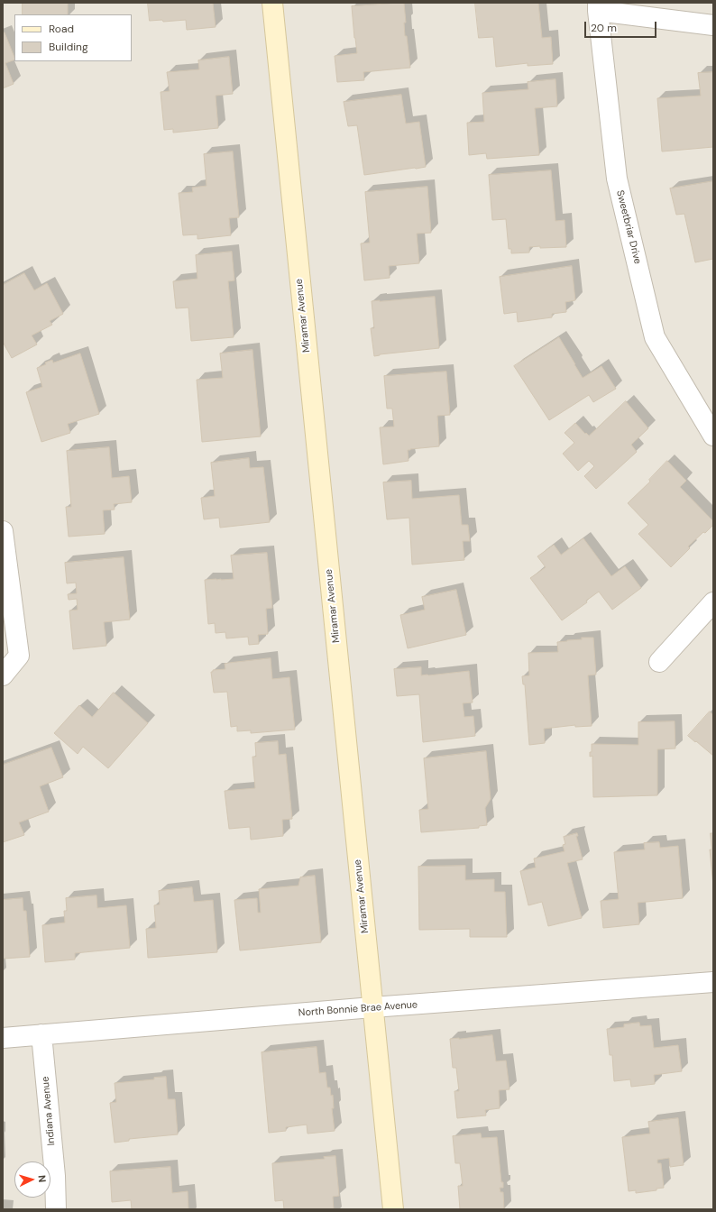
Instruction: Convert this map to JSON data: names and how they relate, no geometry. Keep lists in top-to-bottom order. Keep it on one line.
{"streets":{"street":["Sweetbriar Drive","Miramar Avenue","North Bonnie Brae Avenue","Indiana Avenue"]},"crossings":[["Miramar Avenue","North Bonnie Brae Avenue"],["North Bonnie Brae Avenue","Indiana Avenue"]],"legend":["Road","Building"],"scale_bar":"20 m","north":"right"}
